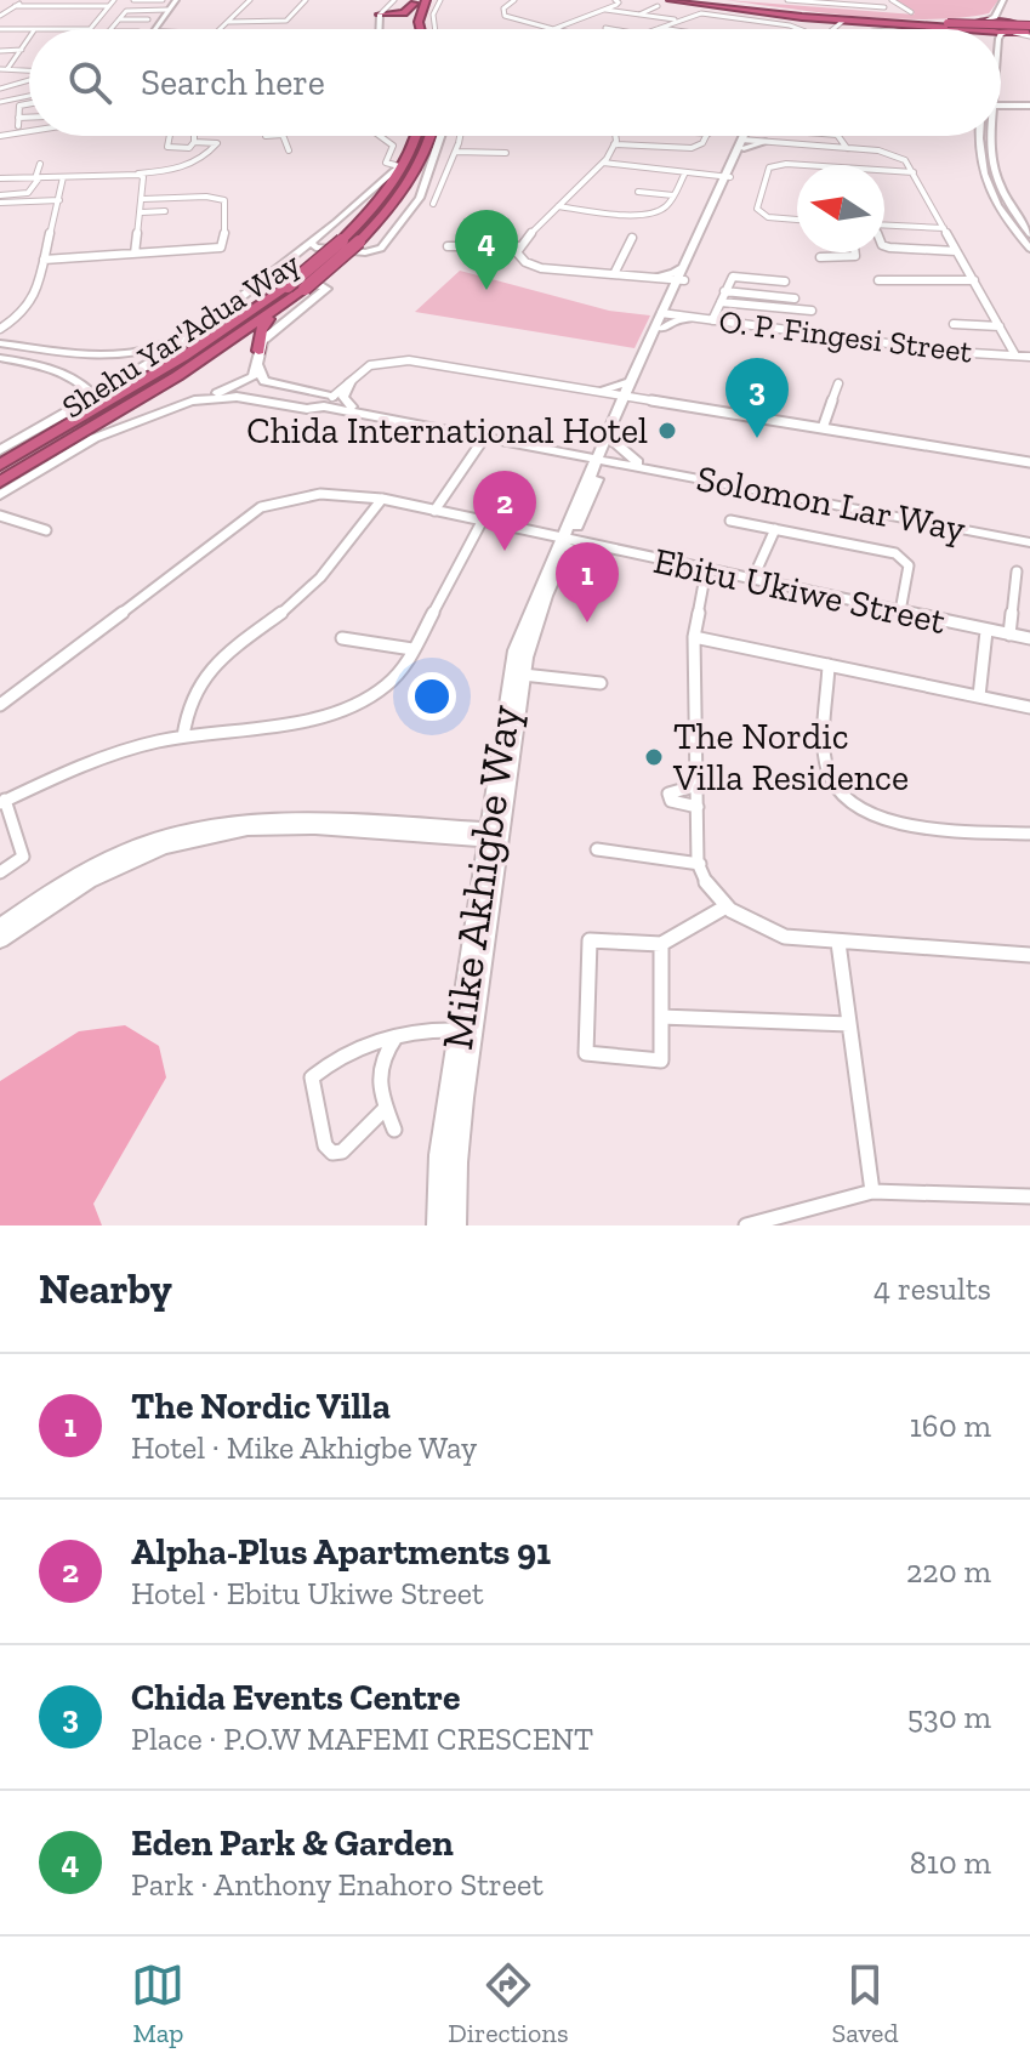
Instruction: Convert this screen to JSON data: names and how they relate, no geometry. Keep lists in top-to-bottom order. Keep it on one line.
{"streets":{"highway":["Shehu Yar'Adua Way"],"street":["O. P. Fingesi Street","Solomon Lar Way","Ebitu Ukiwe Street","Mike Akhigbe Way"]},"crossings":[["Ebitu Ukiwe Street","Mike Akhigbe Way"]],"places":["Chida International Hotel","The Nordic Villa Residence"],"north":"left","page":{"search":"Search here","pins":["4","3","2","1"],"heading":["Nearby","4 results"],"list":[{"mark":"1","name":"The Nordic Villa","note":"Hotel · Mike Akhigbe Way","value":"160 m"},{"mark":"2","name":"Alpha-Plus Apartments 91","note":"Hotel · Ebitu Ukiwe Street","value":"220 m"},{"mark":"3","name":"Chida Events Centre","note":"Place · P.O.W MAFEMI CRESCENT","value":"530 m"},{"mark":"4","name":"Eden Park & Garden","note":"Park · Anthony Enahoro Street","value":"810 m"}],"nav":["Map","Directions","Saved"]}}
